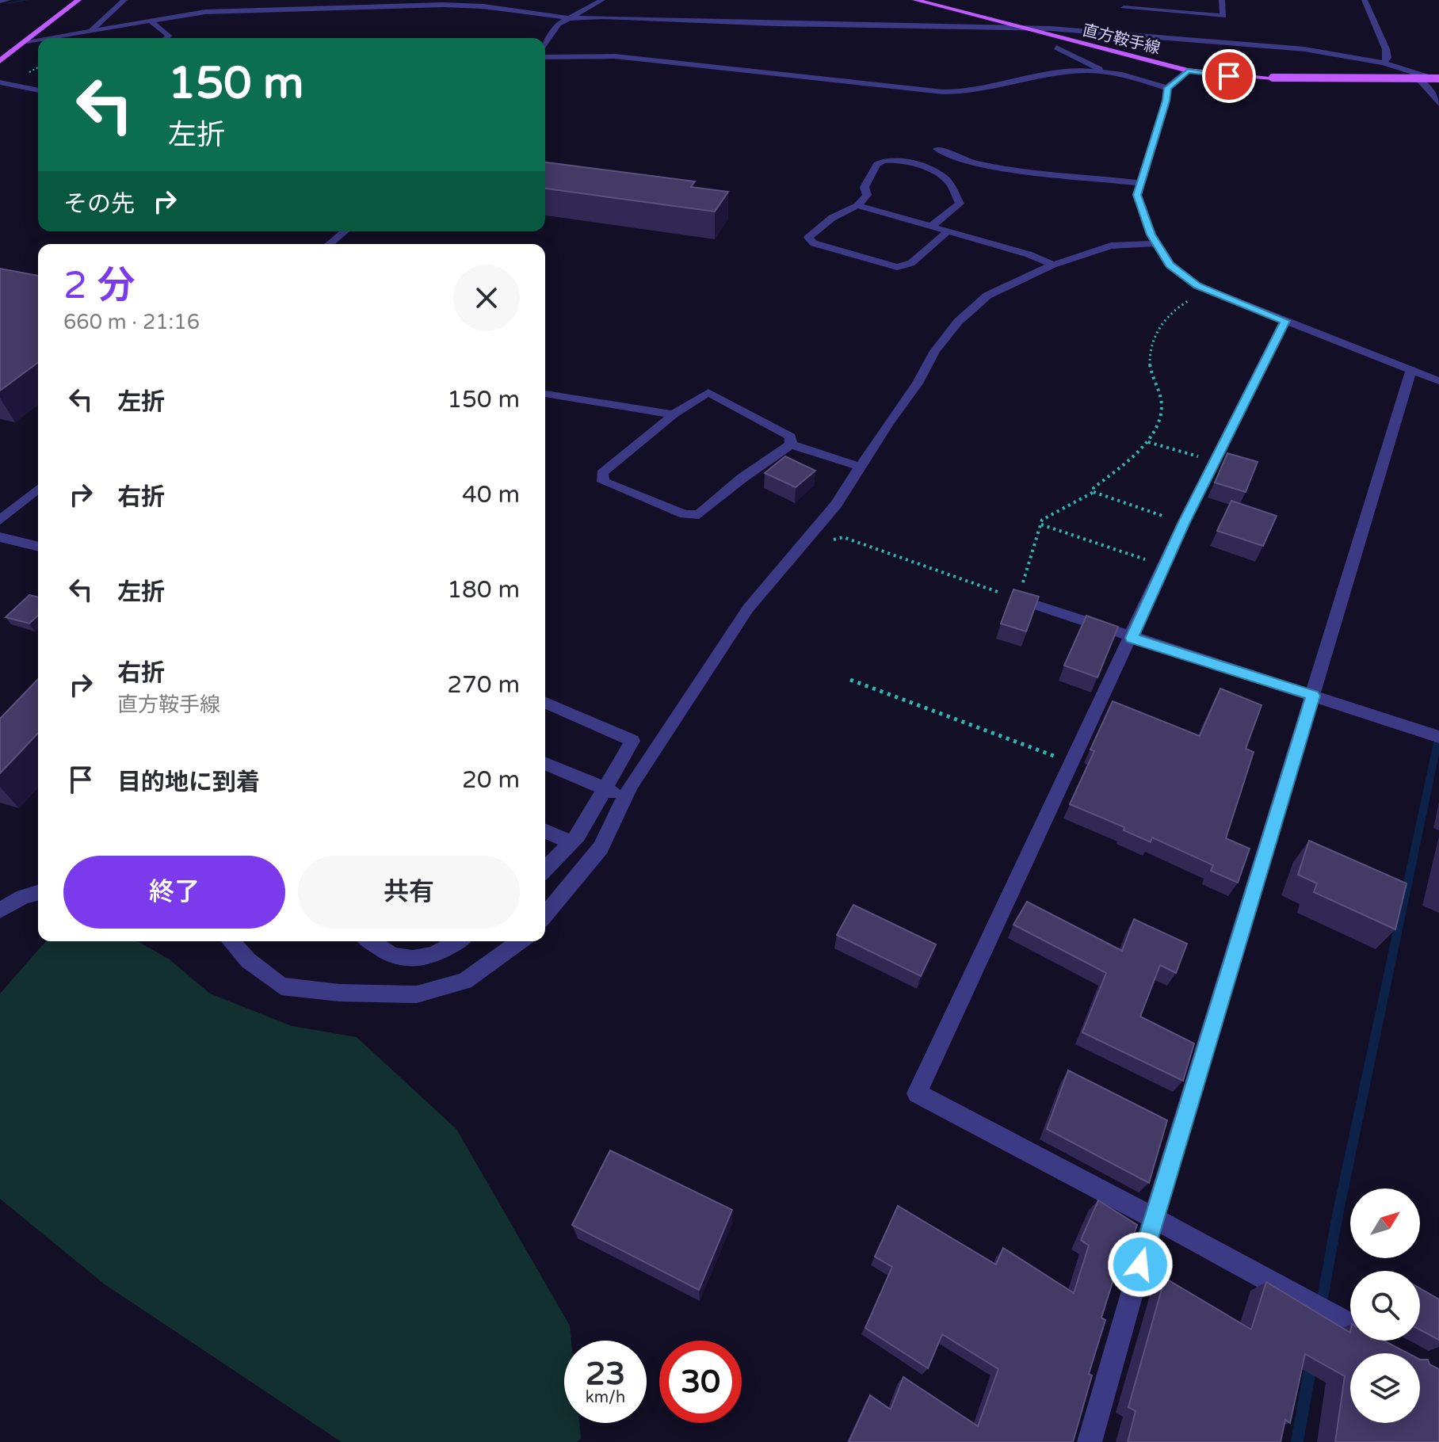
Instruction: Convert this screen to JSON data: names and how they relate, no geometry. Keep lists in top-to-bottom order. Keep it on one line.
{"streets":{"main road":["直方鞍手線"]},"north":"top right","page":{"turn":["150 m","左折"],"then":"その先","heading":["2 分","660 m · 21:16"],"list":[{"name":"左折","value":"150 m"},{"name":"右折","value":"40 m"},{"name":"左折","value":"180 m"},{"name":"右折","note":"直方鞍手線","value":"270 m"},{"name":"目的地に到着","value":"20 m"}],"buttons":["終了","共有"],"speed":"23 km/h","limit":"30"}}
